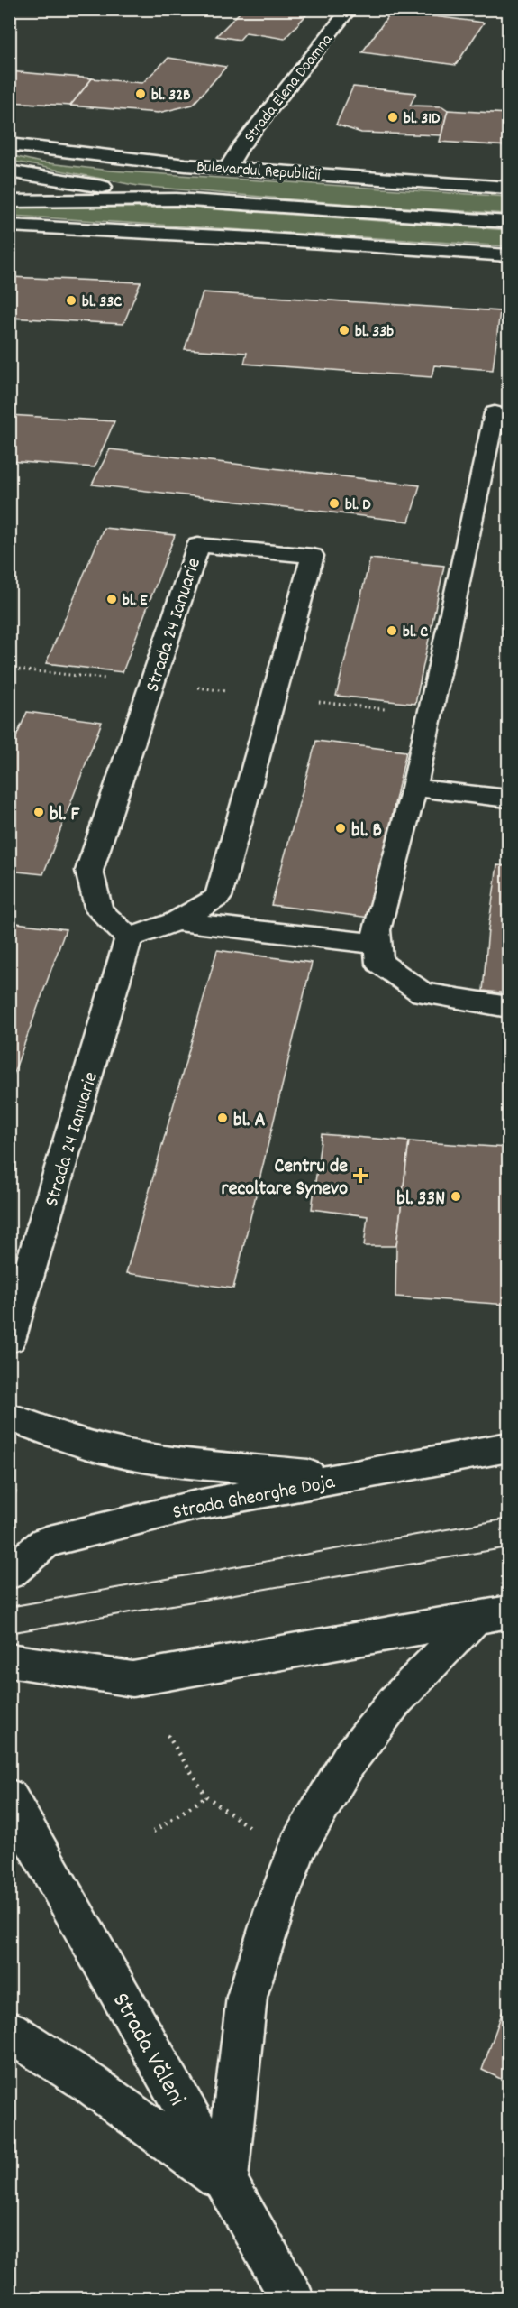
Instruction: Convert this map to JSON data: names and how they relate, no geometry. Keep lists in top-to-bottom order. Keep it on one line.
{"streets":{"main road":["Strada Elena Doamna","Bulevardul Republicii","Strada 24 Ianuarie","Strada Gheorghe Doja","Strada Văleni"]},"crossings":[["Strada Elena Doamna","Bulevardul Republicii"]],"places":{"other":["bl. 32B","bl. 31D","bl. 33C","bl. 33b","bl. D","bl. E","bl. C","bl. F","bl. B","bl. A","bl. 33N"],"health":["Centru de recoltare Synevo"]}}
